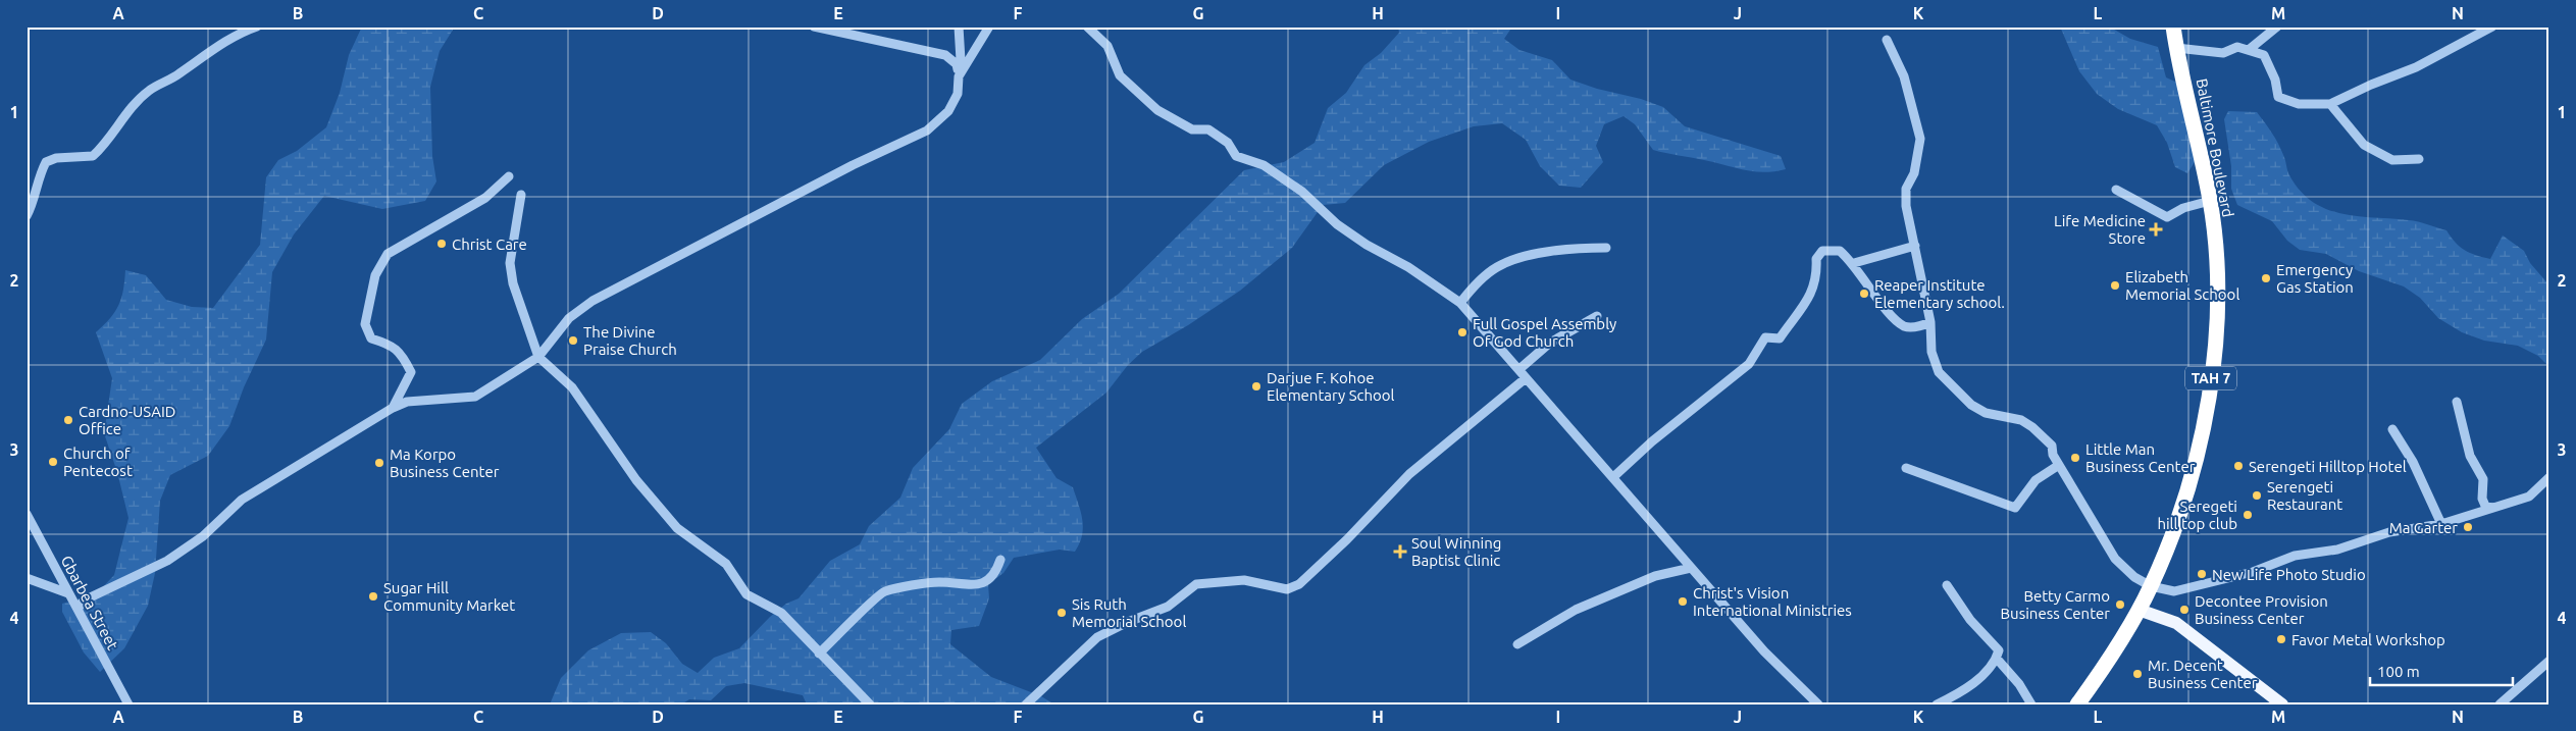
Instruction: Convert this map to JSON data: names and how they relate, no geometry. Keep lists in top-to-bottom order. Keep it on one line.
{"streets":{"highway":["Baltimore Boulevard","TAH 7"],"street":["Gbarbea Street"]},"places":{"health":["Life Medicine Store","Soul Winning Baptist Clinic"],"other":["Christ Care","Emergency Gas Station","Elizabeth Memorial School","Reaper Institute Elementary school.","Full Gospel Assembly Of God Church","The Divine Praise Church","Darjue F. Kohoe Elementary School","Cardno-USAID Office","Little Man Business Center","Church of Pentecost","Ma Korpo Business Center","Serengeti Hilltop Hotel","Serengeti Restaurant","Seregeti hill top club","Ma Garter","New Life Photo Studio","Sugar Hill Community Market","Christ's Vision International Ministries","Betty Carmo Business Center","Decontee Provision Business Center","Sis Ruth Memorial School","Favor Metal Workshop","Mr. Decent Business Center"]},"scale_bar":"100 m","grid":{"columns":["A","B","C","D","E","F","G","H","I","J","K","L","M","N"],"rows":["1","2","3","4"]}}
